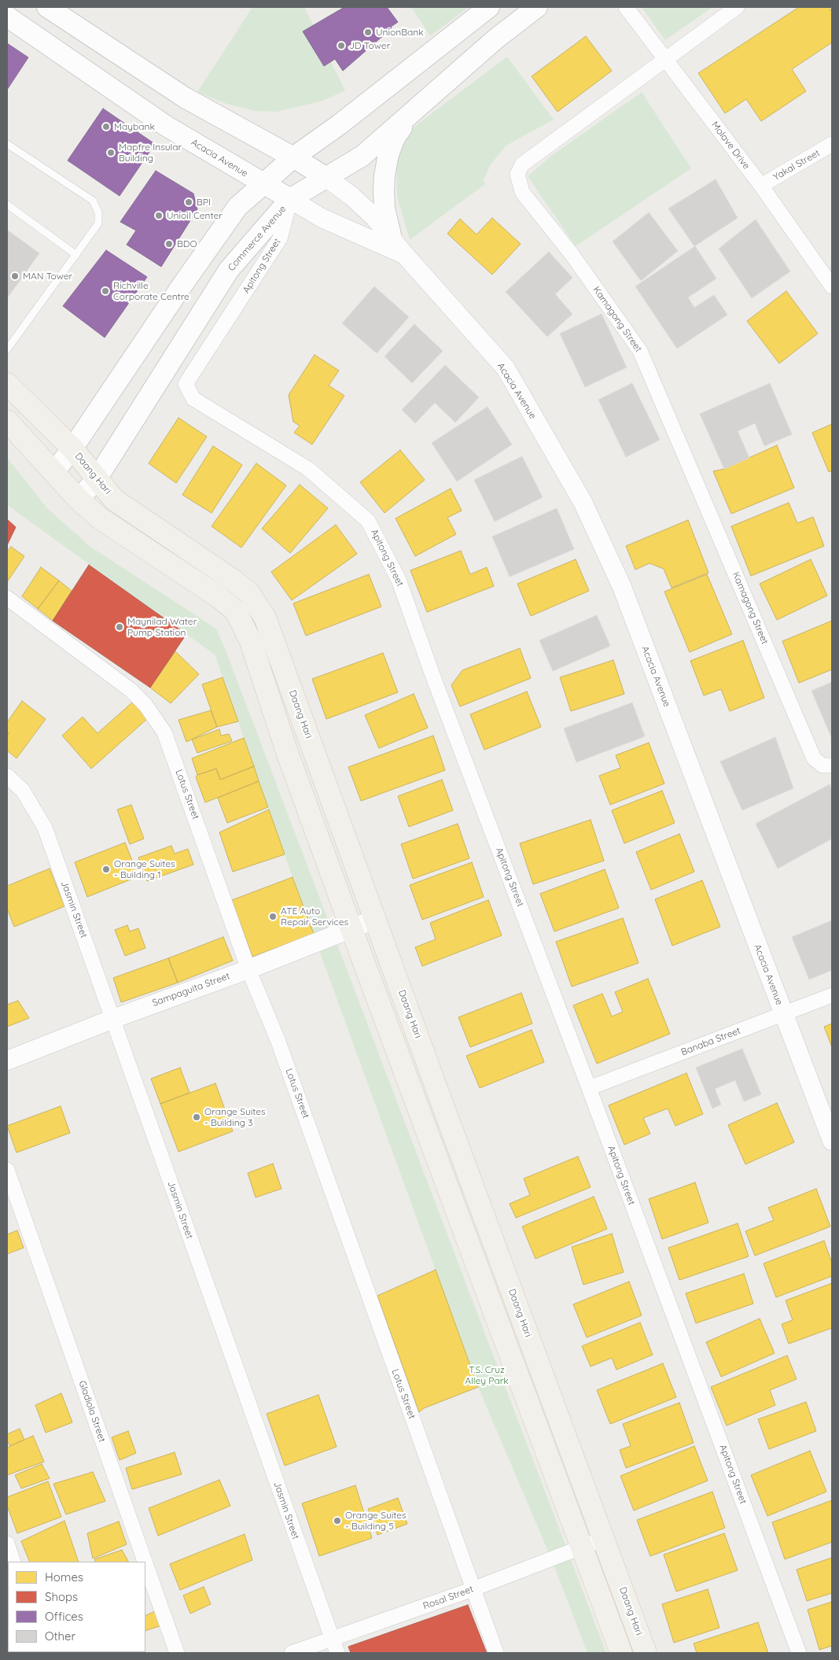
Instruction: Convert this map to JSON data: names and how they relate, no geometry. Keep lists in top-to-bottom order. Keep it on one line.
{"streets":{"main road":["Acacia Avenue","Commerce Avenue","Daang Hari"],"street":["Molave Drive","Yakal Street","Apitong Street","Kamagong Street","Lotus Street","Jasmin Street","Sampaguita Street","Banaba Street","Gladiola Street","Rosal Street"]},"crossings":[["Molave Drive","Yakal Street"],["Molave Drive","Kamagong Street"],["Acacia Avenue","Commerce Avenue"],["Acacia Avenue","Apitong Street"],["Acacia Avenue","Banaba Street"],["Commerce Avenue","Apitong Street"],["Commerce Avenue","Daang Hari"],["Apitong Street","Banaba Street"],["Daang Hari","Sampaguita Street"],["Daang Hari","Rosal Street"],["Lotus Street","Sampaguita Street"],["Lotus Street","Rosal Street"],["Jasmin Street","Sampaguita Street"],["Jasmin Street","Rosal Street"]],"parks":["T.S. Cruz Alley Park"],"places":["UnionBank","JD Tower","Maybank","Mapfre Insular Building","BPI","Unioil Center","BDO","MAN Tower","Richville Corporate Centre","Maynilad Water Pump Station","Orange Suites - Building 1","ATE Auto Repair Services","Orange Suites - Building 3","Orange Suites - Building 5"],"legend":["Homes","Shops","Offices","Other"]}
